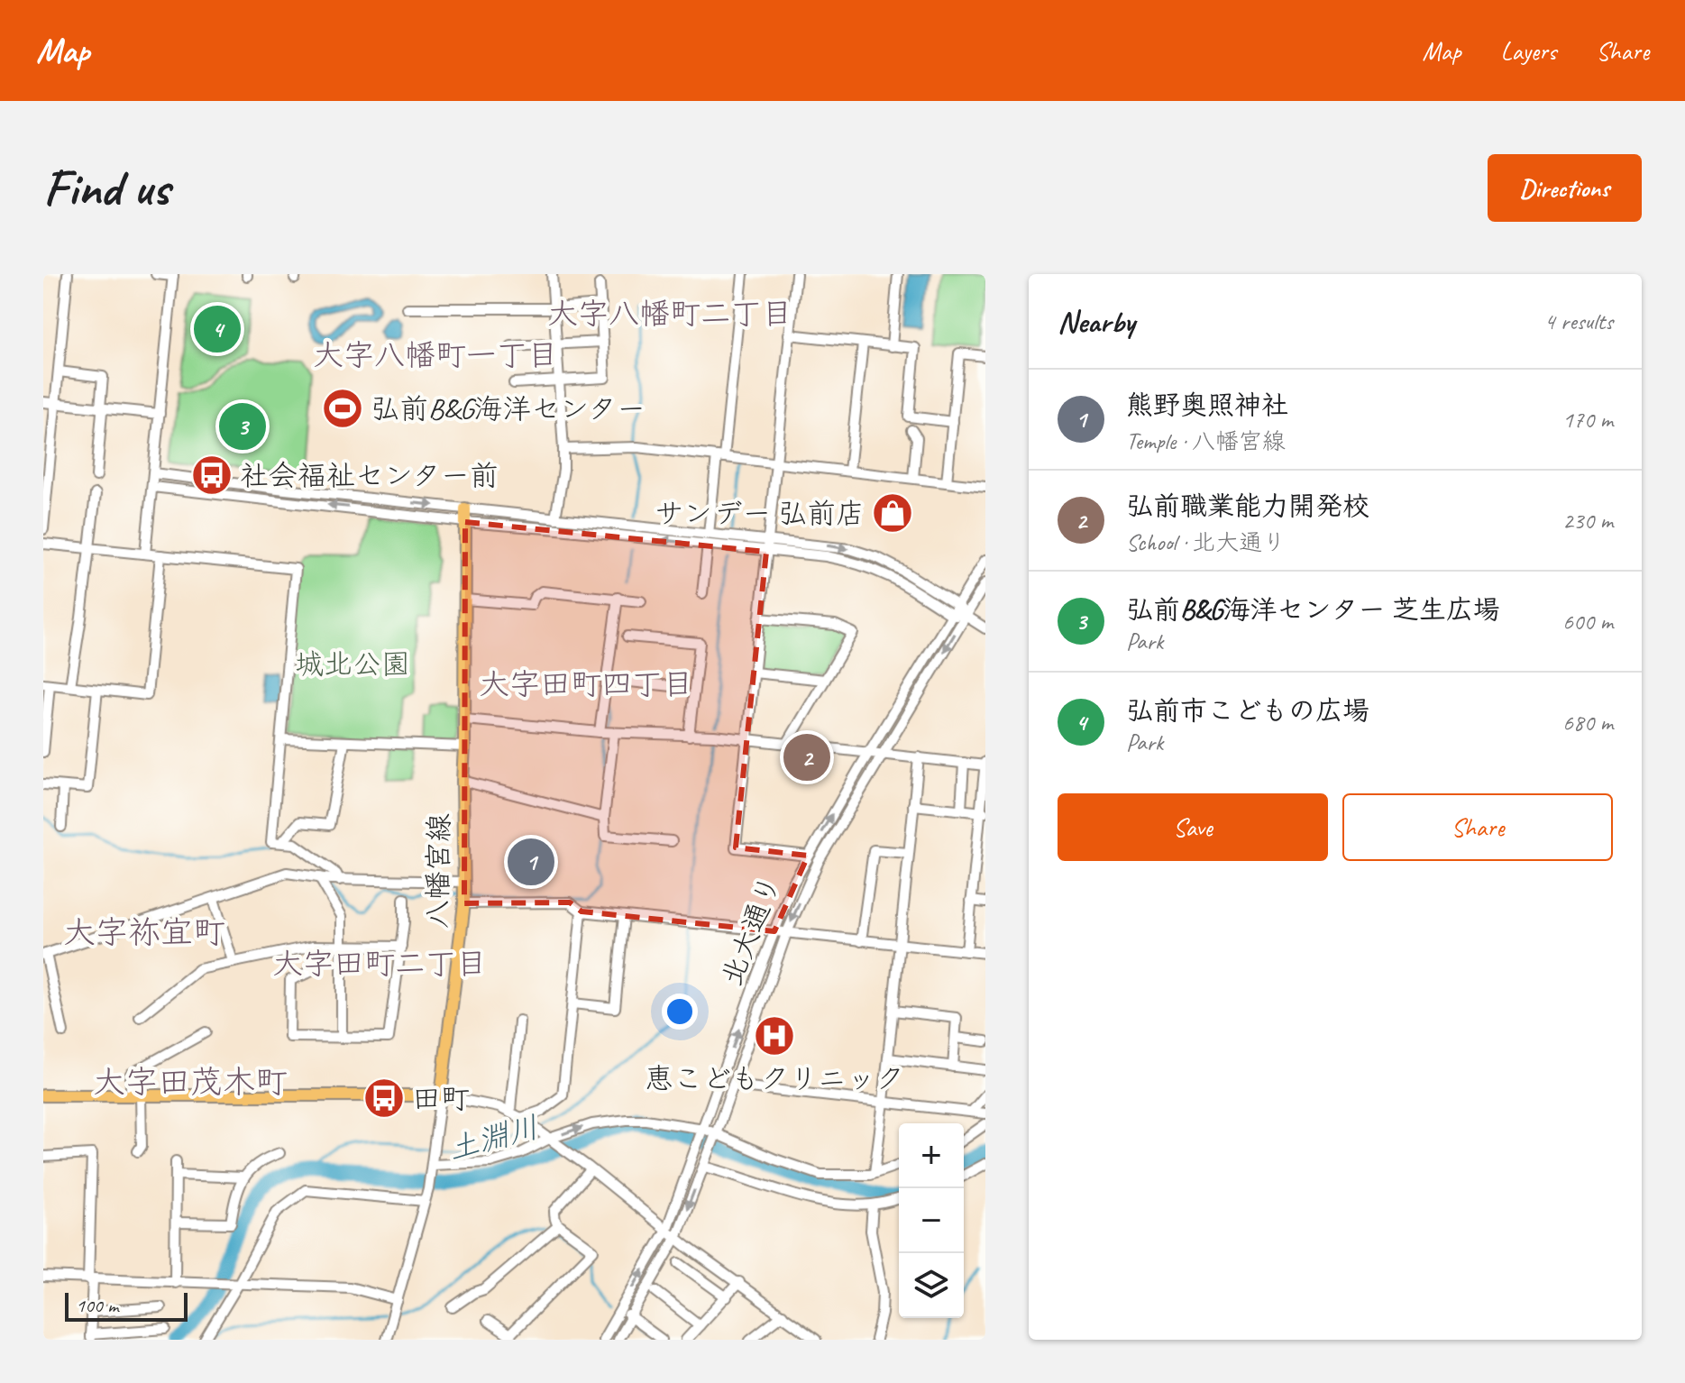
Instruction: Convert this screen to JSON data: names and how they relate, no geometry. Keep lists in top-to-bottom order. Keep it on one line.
{"streets":{"main road":["八幡宮線"],"street":["北大通り"]},"districts":["大字八幡町二丁目","大字八幡町一丁目","大字田町四丁目","大字祢宜町","大字田町二丁目","大字田茂木町"],"water":["土淵川"],"parks":["城北公園"],"places":{"sports":["弘前B&G海洋センター"],"bus stop":["社会福祉センター前","田町"],"shop":["サンデー 弘前店"],"hospital":["恵こどもクリニック"]},"scale_bar":"100 m","page":{"header":"Map","nav":["Map","Layers","Share"],"buttons":["Directions",["Save","Share"]],"title":"Find us","heading":["Nearby","4 results"],"pins":["4","3","2","1"],"list":[{"mark":"1","name":"熊野奥照神社","note":"Temple · 八幡宮線","value":"170 m"},{"mark":"2","name":"弘前職業能力開発校","note":"School · 北大通り","value":"230 m"},{"mark":"3","name":"弘前B&G海洋センター 芝生広場","note":"Park","value":"600 m"},{"mark":"4","name":"弘前市こどもの広場","note":"Park","value":"680 m"}],"map_buttons":["+","−"],"scale":"100 m"}}
